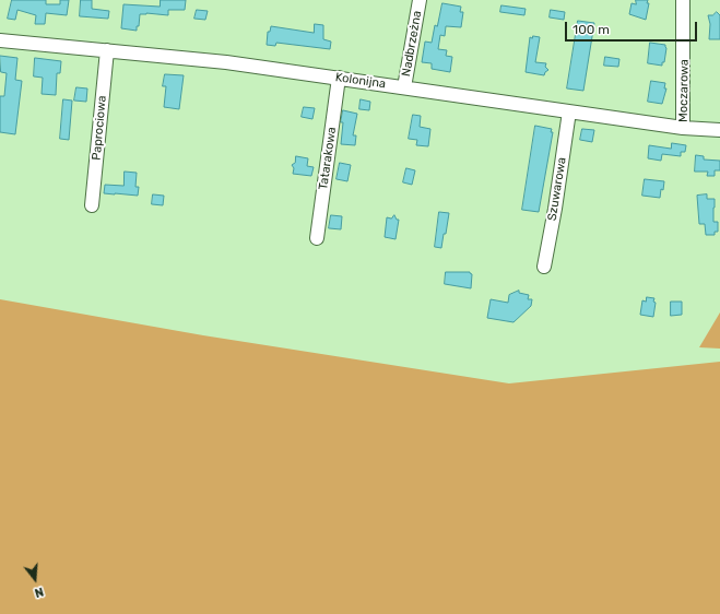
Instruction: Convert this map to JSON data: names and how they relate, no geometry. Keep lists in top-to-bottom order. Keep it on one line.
{"streets":{"street":["Nadbrzeżna","Kolonijna","Moczarowa","Paprociowa","Tatarakowa","Szuwarowa"]},"crossings":[["Nadbrzeżna","Kolonijna"],["Kolonijna","Moczarowa"],["Kolonijna","Paprociowa"],["Kolonijna","Tatarakowa"],["Kolonijna","Szuwarowa"]],"scale_bar":"100 m","north":"bottom"}
